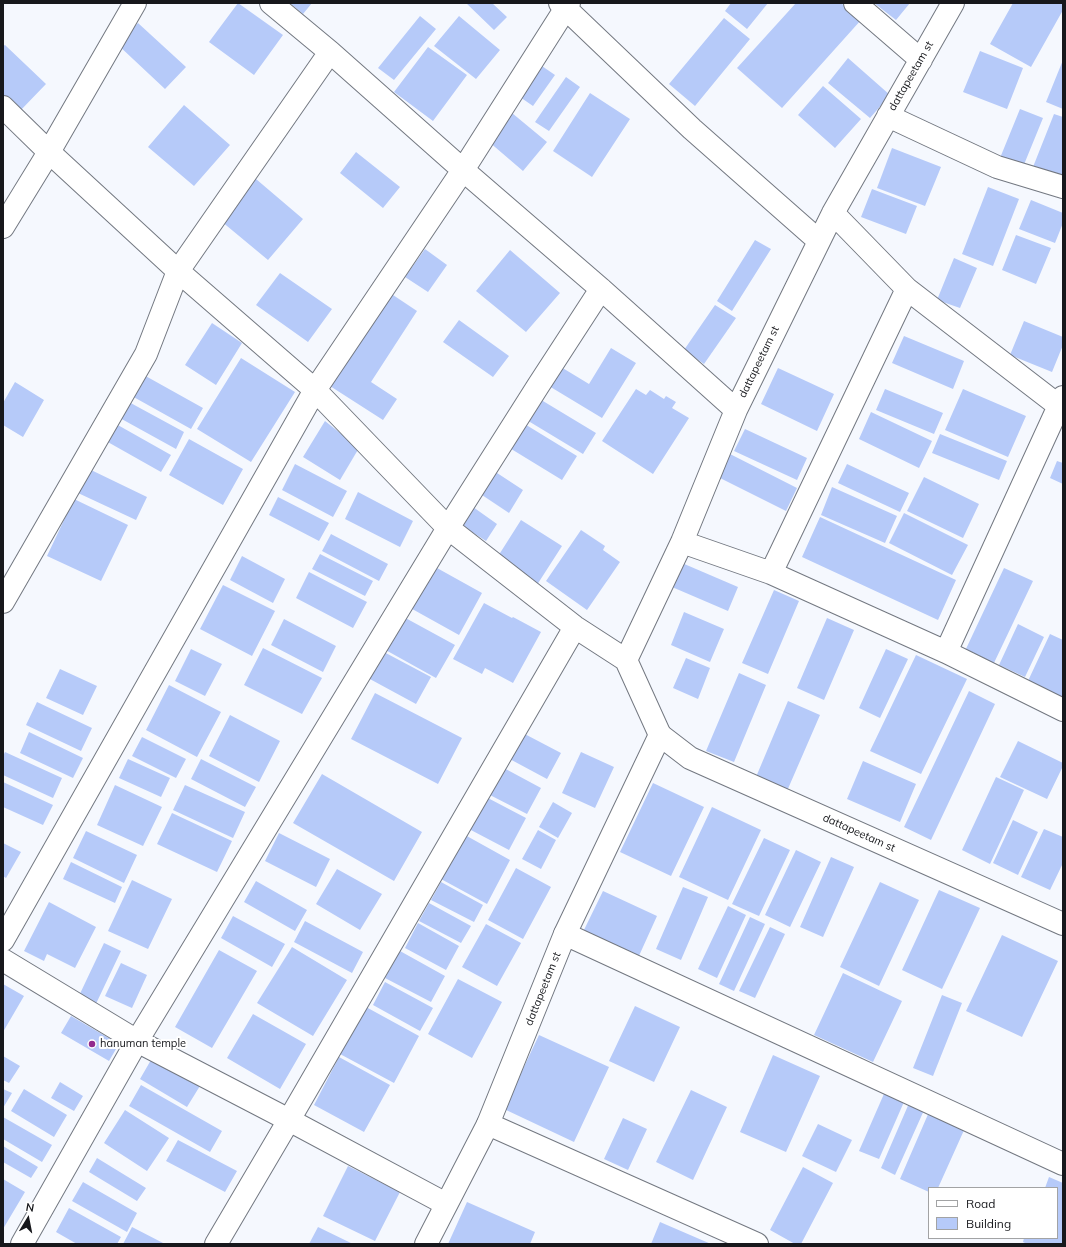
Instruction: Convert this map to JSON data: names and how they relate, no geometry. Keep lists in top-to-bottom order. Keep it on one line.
{"streets":{"street":["dattapeetam st"]},"places":["hanuman temple"],"legend":["Road","Building"],"north":"top"}
